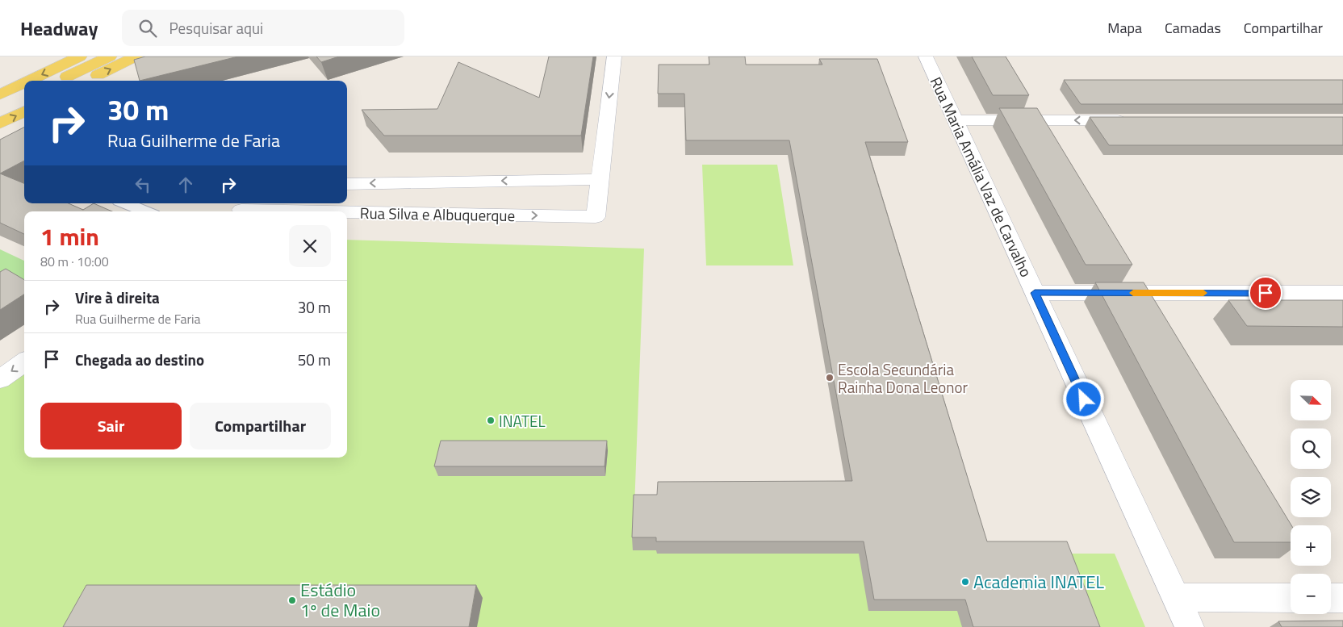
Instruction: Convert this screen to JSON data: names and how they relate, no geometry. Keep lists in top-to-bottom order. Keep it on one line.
{"streets":{"street":["Rua Maria Amália Vaz de Carvalho","Rua Silva e Albuquerque"]},"places":["Escola Secundária Rainha Dona Leonor","INATEL","Academia INATEL","Estádio 1º de Maio"],"north":"bottom right","page":{"header":"Headway","search":"Pesquisar aqui","nav":["Mapa","Camadas","Compartilhar"],"turn":["30 m","Rua Guilherme de Faria"],"heading":["1 min","80 m · 10:00"],"list":[{"name":"Vire à direita","note":"Rua Guilherme de Faria","value":"30 m"},{"name":"Chegada ao destino","value":"50 m"}],"map_buttons":["+","−"],"buttons":["Sair","Compartilhar"]}}
